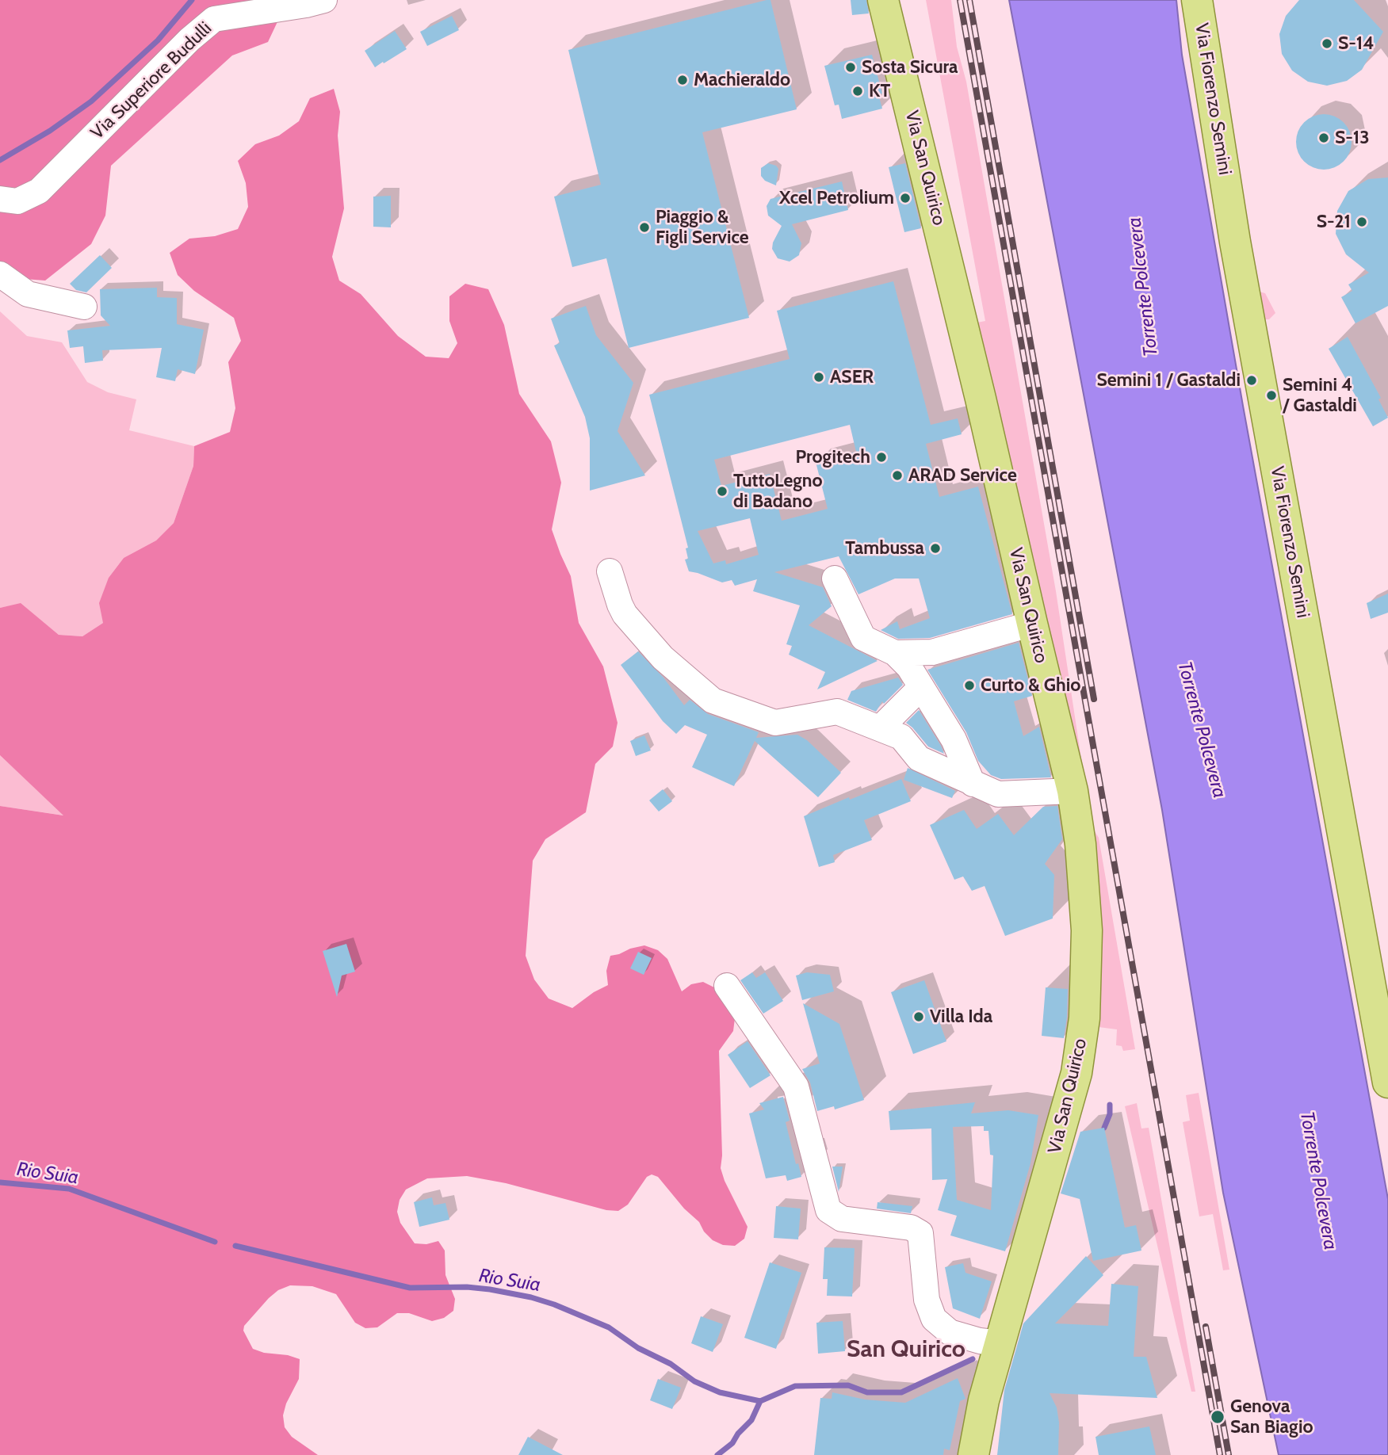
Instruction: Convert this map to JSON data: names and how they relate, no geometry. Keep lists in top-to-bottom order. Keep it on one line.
{"streets":{"main road":["Via Fiorenzo Semini","Via San Quirico"],"street":["Via Superiore Budulli"]},"districts":["San Quirico"],"water":["Torrente Polcevera","Rio Suia"],"places":["S-14","Sosta Sicura","Machieraldo","KT","S-13","Xcel Petrolium","S-21","Piaggio & Figli Service","ASER","Semini 1 / Gastaldi","Semini 4 / Gastaldi","Progitech","ARAD Service","TuttoLegno di Badano","Tambussa","Curto & Ghio","Villa Ida","Genova San Biagio"]}
